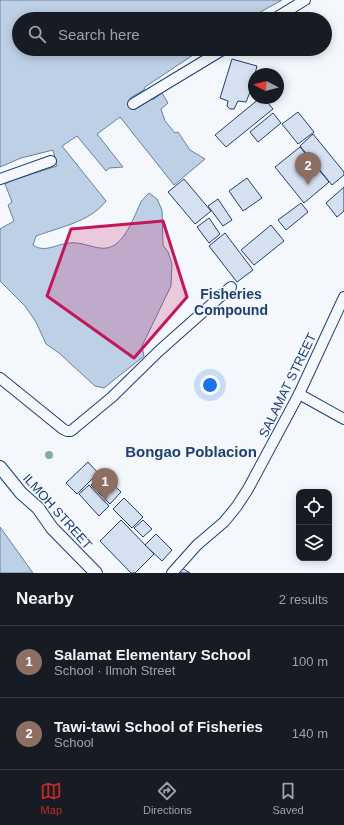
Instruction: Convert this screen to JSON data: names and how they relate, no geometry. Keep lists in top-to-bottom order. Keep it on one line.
{"streets":{"street":["SALAMAT STREET","ILMOH STREET"]},"districts":["Fisheries Compound","Bongao Poblacion"],"north":"left","page":{"search":"Search here","pins":["2","1"],"heading":["Nearby","2 results"],"list":[{"mark":"1","name":"Salamat Elementary School","note":"School · Ilmoh Street","value":"100 m"},{"mark":"2","name":"Tawi-tawi School of Fisheries","note":"School","value":"140 m"}],"nav":["Map","Directions","Saved"]}}
